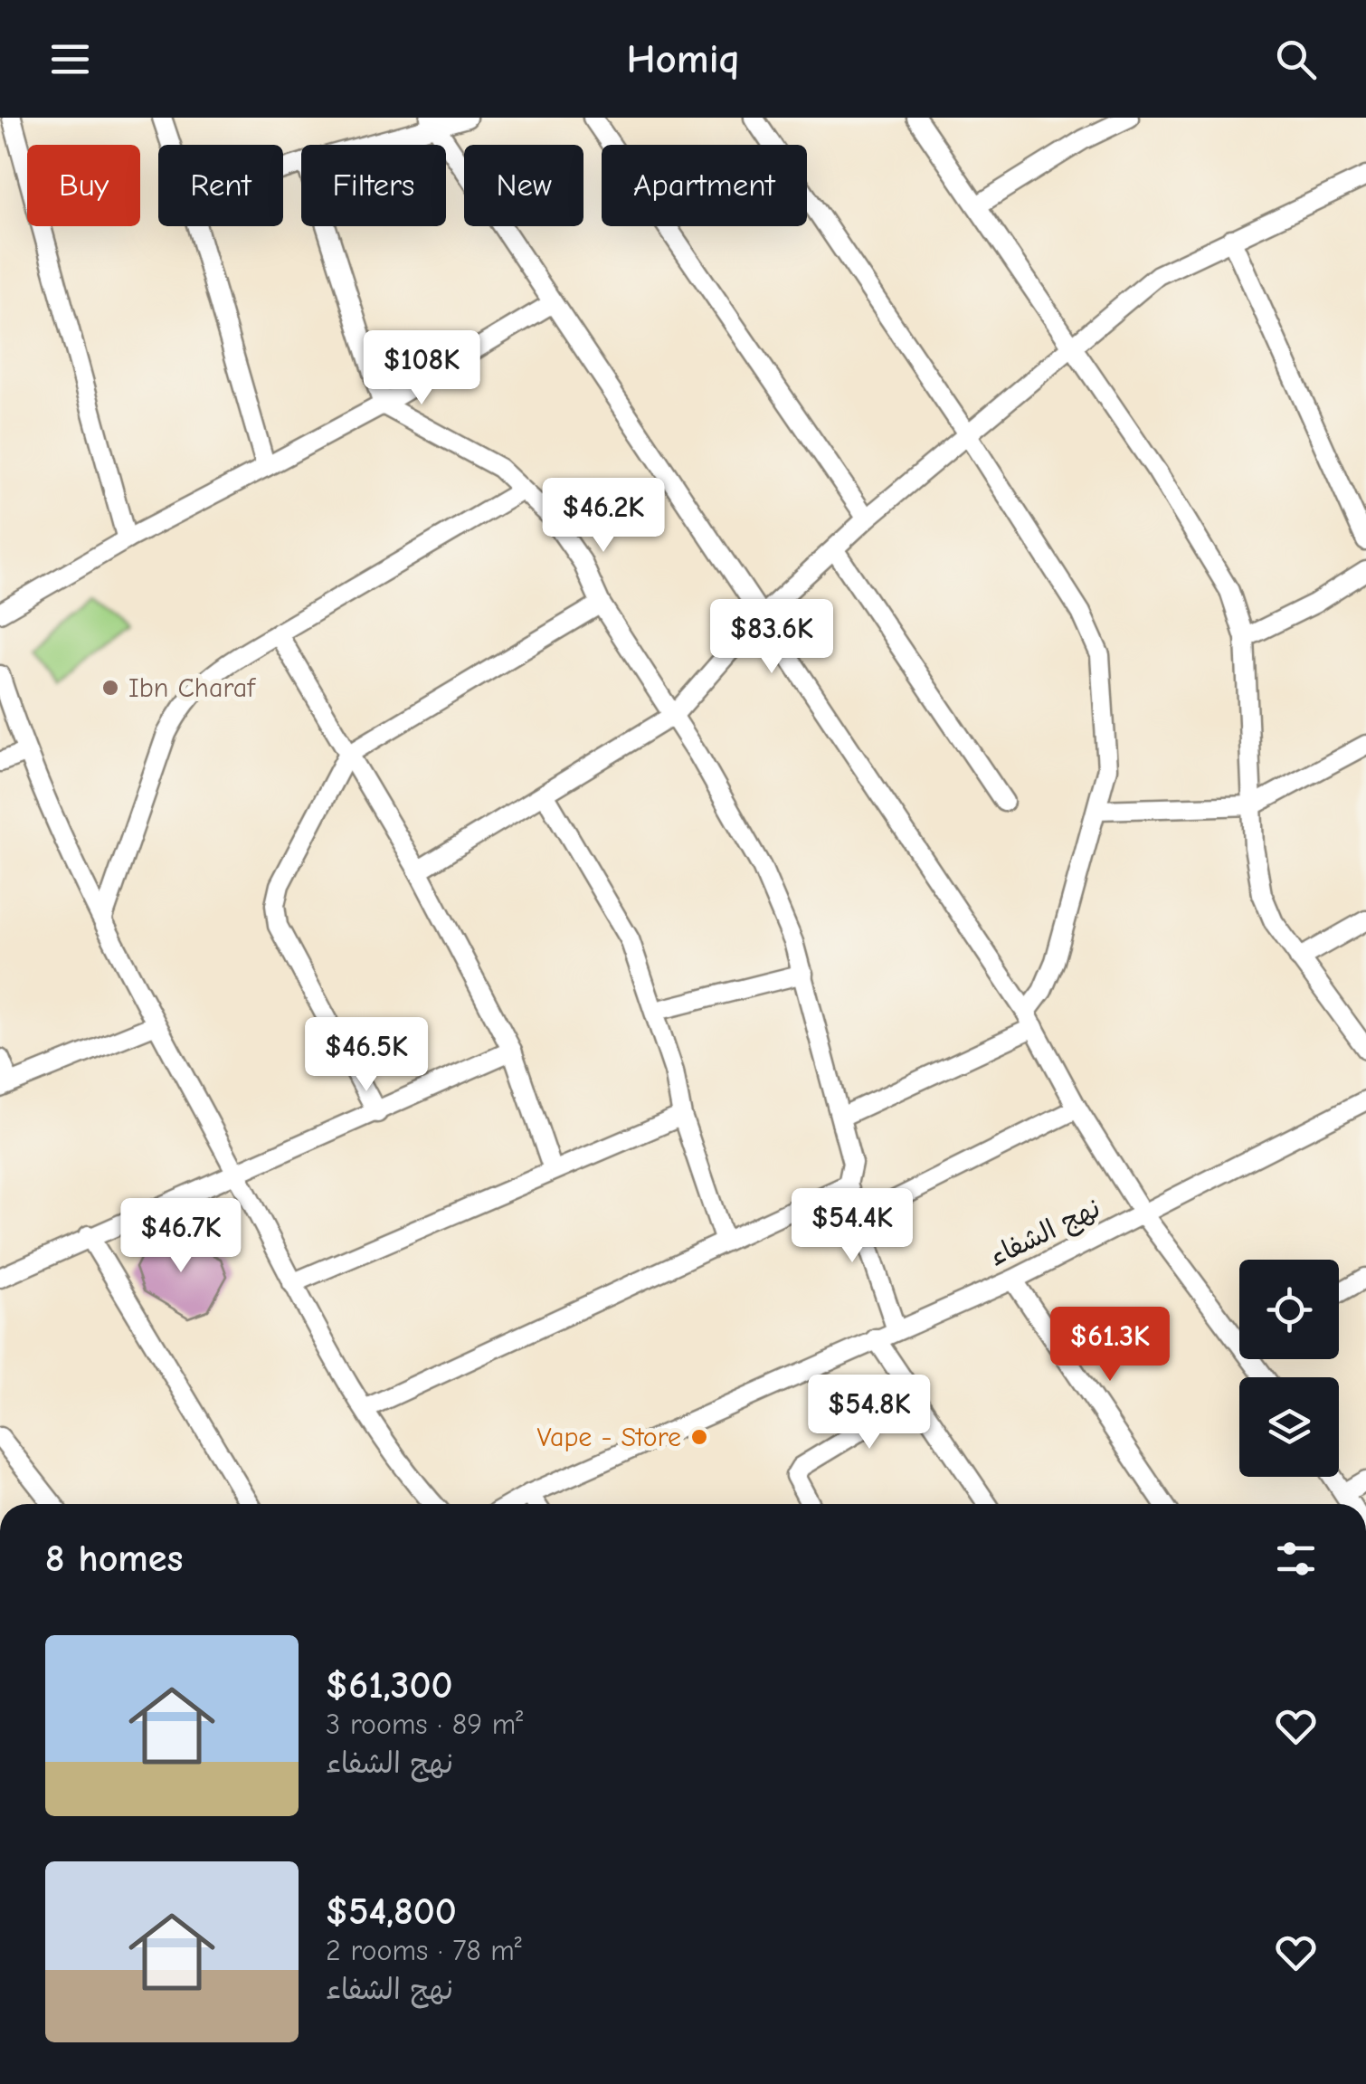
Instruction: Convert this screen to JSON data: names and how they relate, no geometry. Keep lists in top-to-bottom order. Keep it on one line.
{"streets":{"street":["نهج الشفاء"]},"places":["Ibn Charaf","Vape - Store"],"page":{"header":"Homiq","chip":["Buy","Rent","Filters","New","Apartment"],"price":["$108K","$46.2K","$83.6K","$46.5K","$54.4K","$46.7K","$61.3K","$54.8K"],"heading":"8 homes","list":[{"name":"$61,300","note":"3 rooms · 89 m² · نهج الشفاء"},{"name":"$54,800","note":"2 rooms · 78 m² · نهج الشفاء"}]}}
